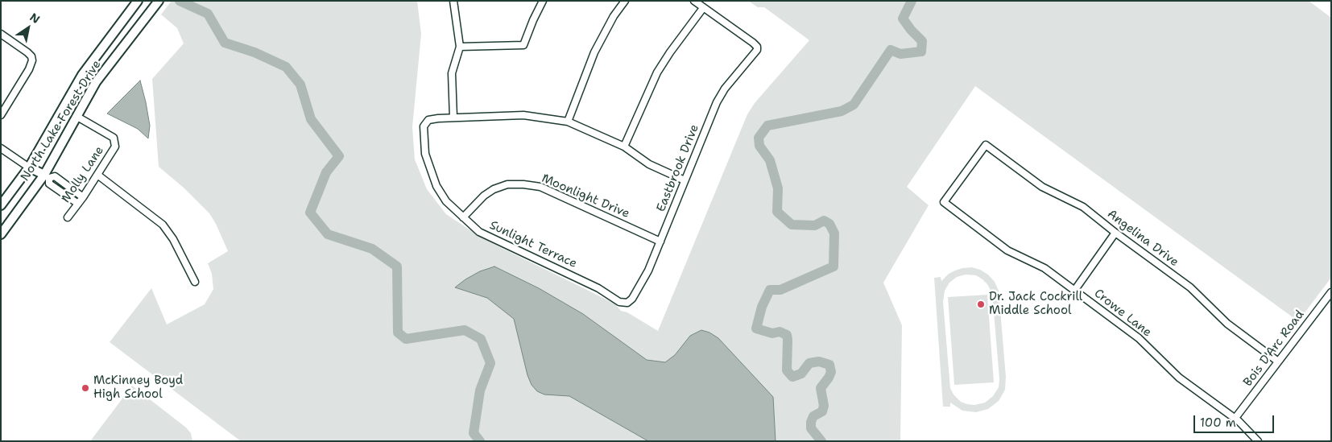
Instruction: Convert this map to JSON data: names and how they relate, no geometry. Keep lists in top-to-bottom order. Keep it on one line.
{"streets":{"main road":["North Lake Forest Drive"],"street":["Eastbrook Drive","Molly Lane","Moonlight Drive","Angelina Drive","Sunlight Terrace","Crowe Lane","Bois D'Arc Road"]},"crossings":[["North Lake Forest Drive","Molly Lane"],["Eastbrook Drive","Moonlight Drive"],["Eastbrook Drive","Sunlight Terrace"],["Moonlight Drive","Sunlight Terrace"],["Angelina Drive","Crowe Lane"],["Angelina Drive","Bois D'Arc Road"],["Crowe Lane","Bois D'Arc Road"]],"places":["Dr. Jack Cockrill Middle School","McKinney Boyd High School"],"scale_bar":"100 m","north":"top right"}
